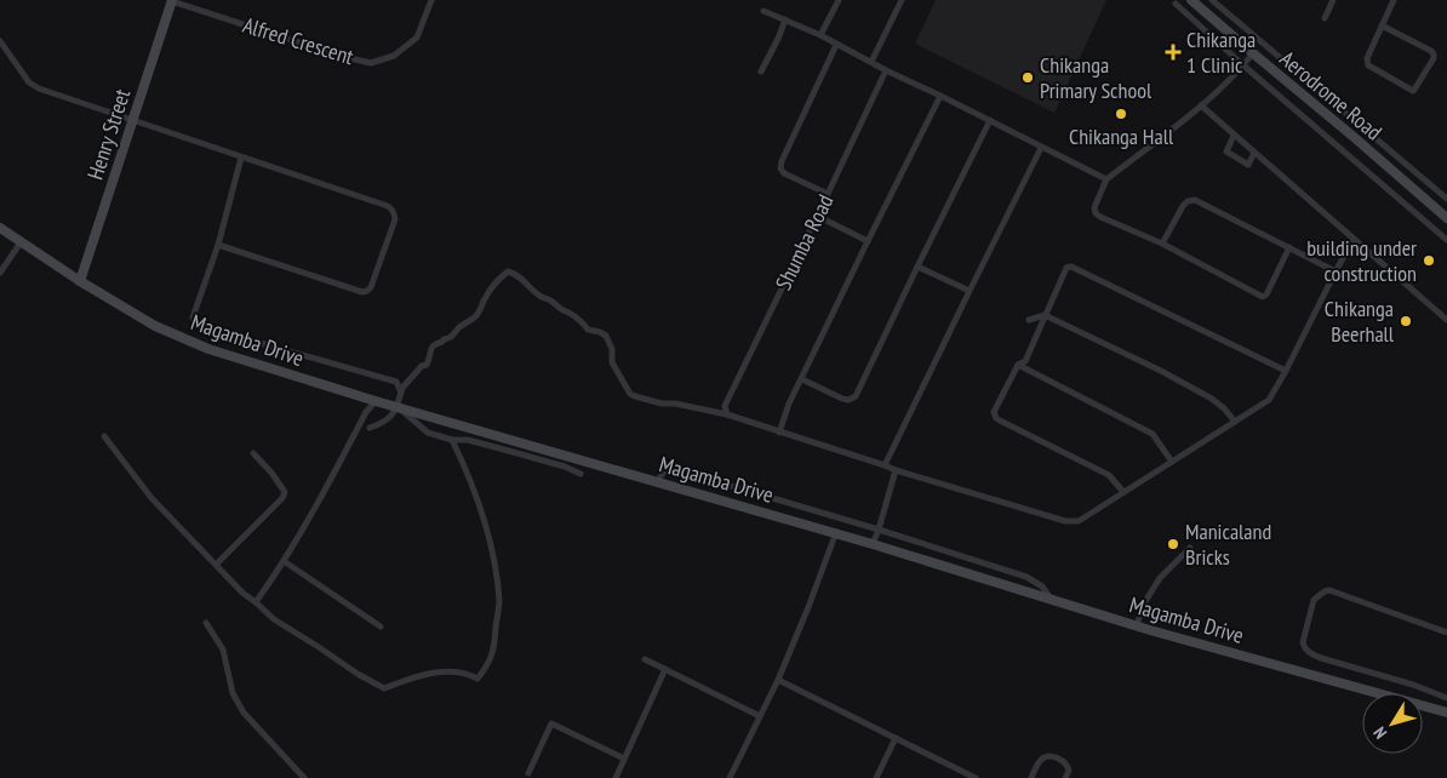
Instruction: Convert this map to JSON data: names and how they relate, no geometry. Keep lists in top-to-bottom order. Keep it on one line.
{"streets":{"street":["Alfred Crescent","Aerodrome Road","Henry Street","Shumba Road","Magamba Drive"]},"crossings":[["Alfred Crescent","Henry Street"],["Henry Street","Magamba Drive"]],"places":{"health":["Chikanga 1 Clinic"],"other":["Chikanga Primary School","Chikanga Hall","building under construction","Chikanga Beerhall","Manicaland Bricks"]},"north":"bottom left"}
